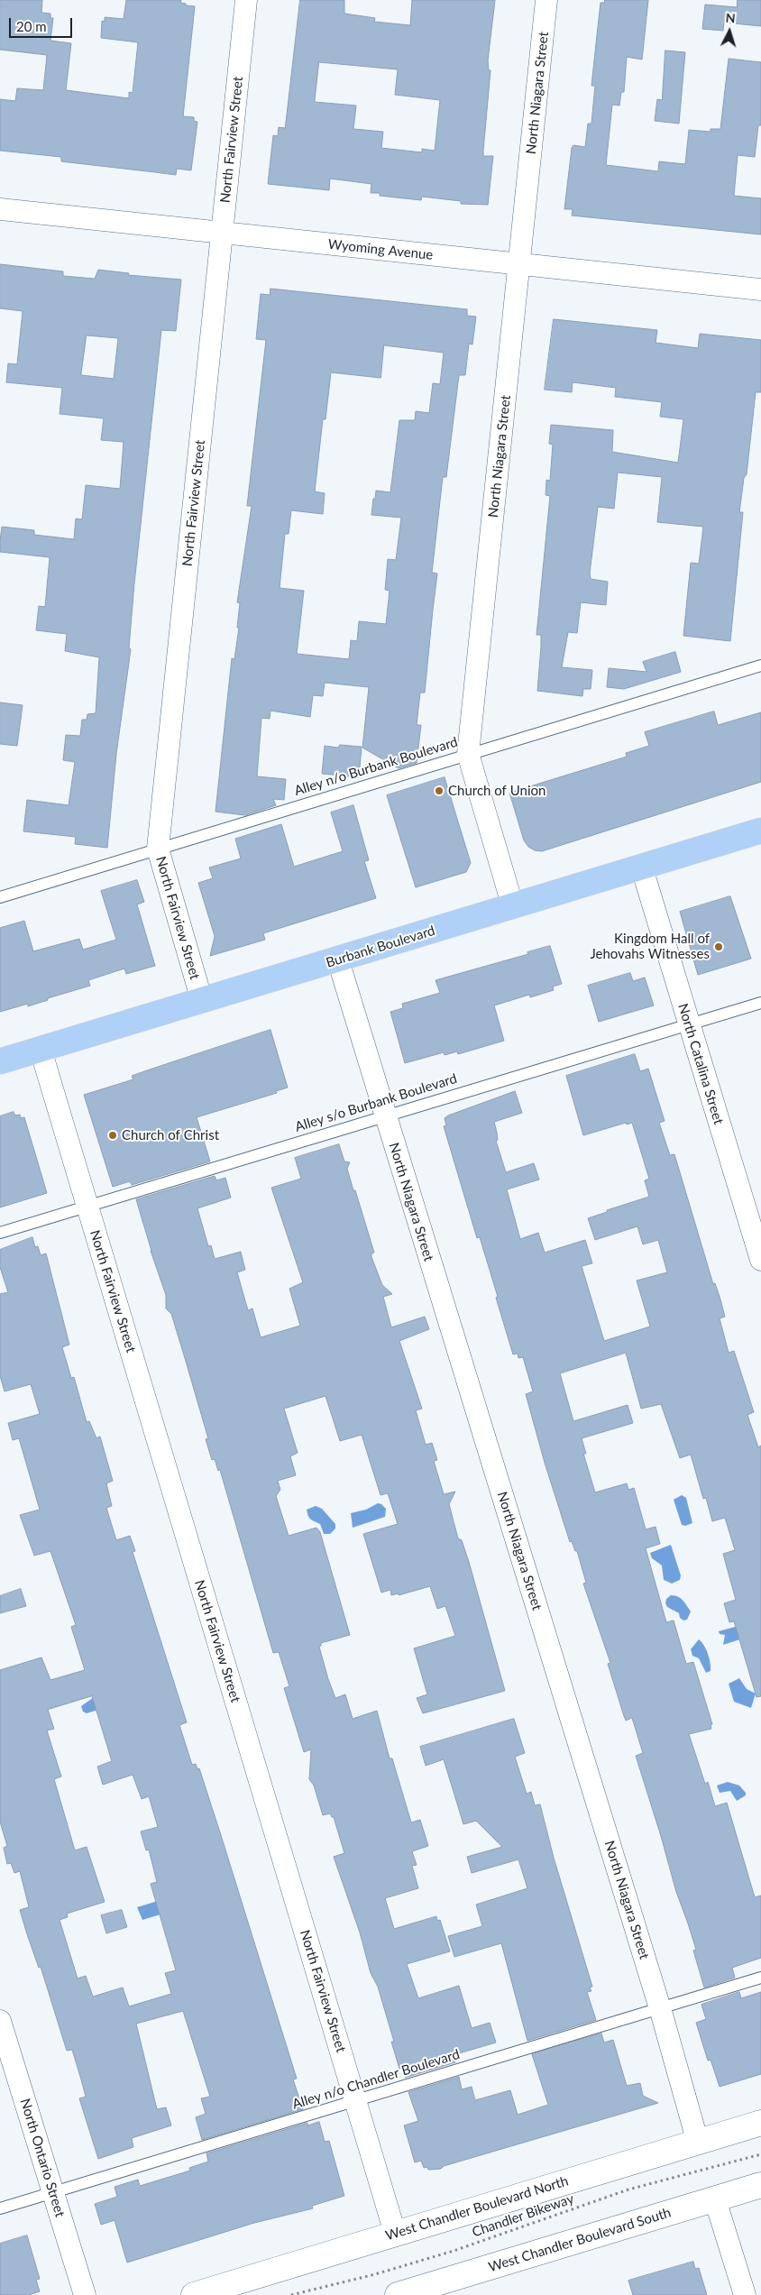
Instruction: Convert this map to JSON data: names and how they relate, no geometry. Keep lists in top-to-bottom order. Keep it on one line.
{"streets":{"main road":["Burbank Boulevard","West Chandler Boulevard North","West Chandler Boulevard South"],"street":["North Niagara Street","North Fairview Street","Wyoming Avenue","North Catalina Street","North Ontario Street"],"lane":["Alley n/o Burbank Boulevard","Alley s/o Burbank Boulevard","Alley n/o Chandler Boulevard"],"path":["Chandler Bikeway"]},"crossings":[["North Niagara Street","Wyoming Avenue"],["North Niagara Street","Alley n/o Burbank Boulevard"],["North Niagara Street","Burbank Boulevard"],["North Niagara Street","Alley s/o Burbank Boulevard"],["North Niagara Street","Alley n/o Chandler Boulevard"],["North Niagara Street","West Chandler Boulevard North"],["North Fairview Street","Wyoming Avenue"],["North Fairview Street","Alley n/o Burbank Boulevard"],["North Fairview Street","Burbank Boulevard"],["North Fairview Street","Alley s/o Burbank Boulevard"],["North Fairview Street","Alley n/o Chandler Boulevard"],["North Fairview Street","West Chandler Boulevard North"],["Burbank Boulevard","North Catalina Street"],["North Catalina Street","Alley s/o Burbank Boulevard"],["Alley n/o Chandler Boulevard","North Ontario Street"]],"places":["Church of Union","Kingdom Hall of Jehovahs Witnesses","Church of Christ"],"scale_bar":"20 m","north":"top"}
